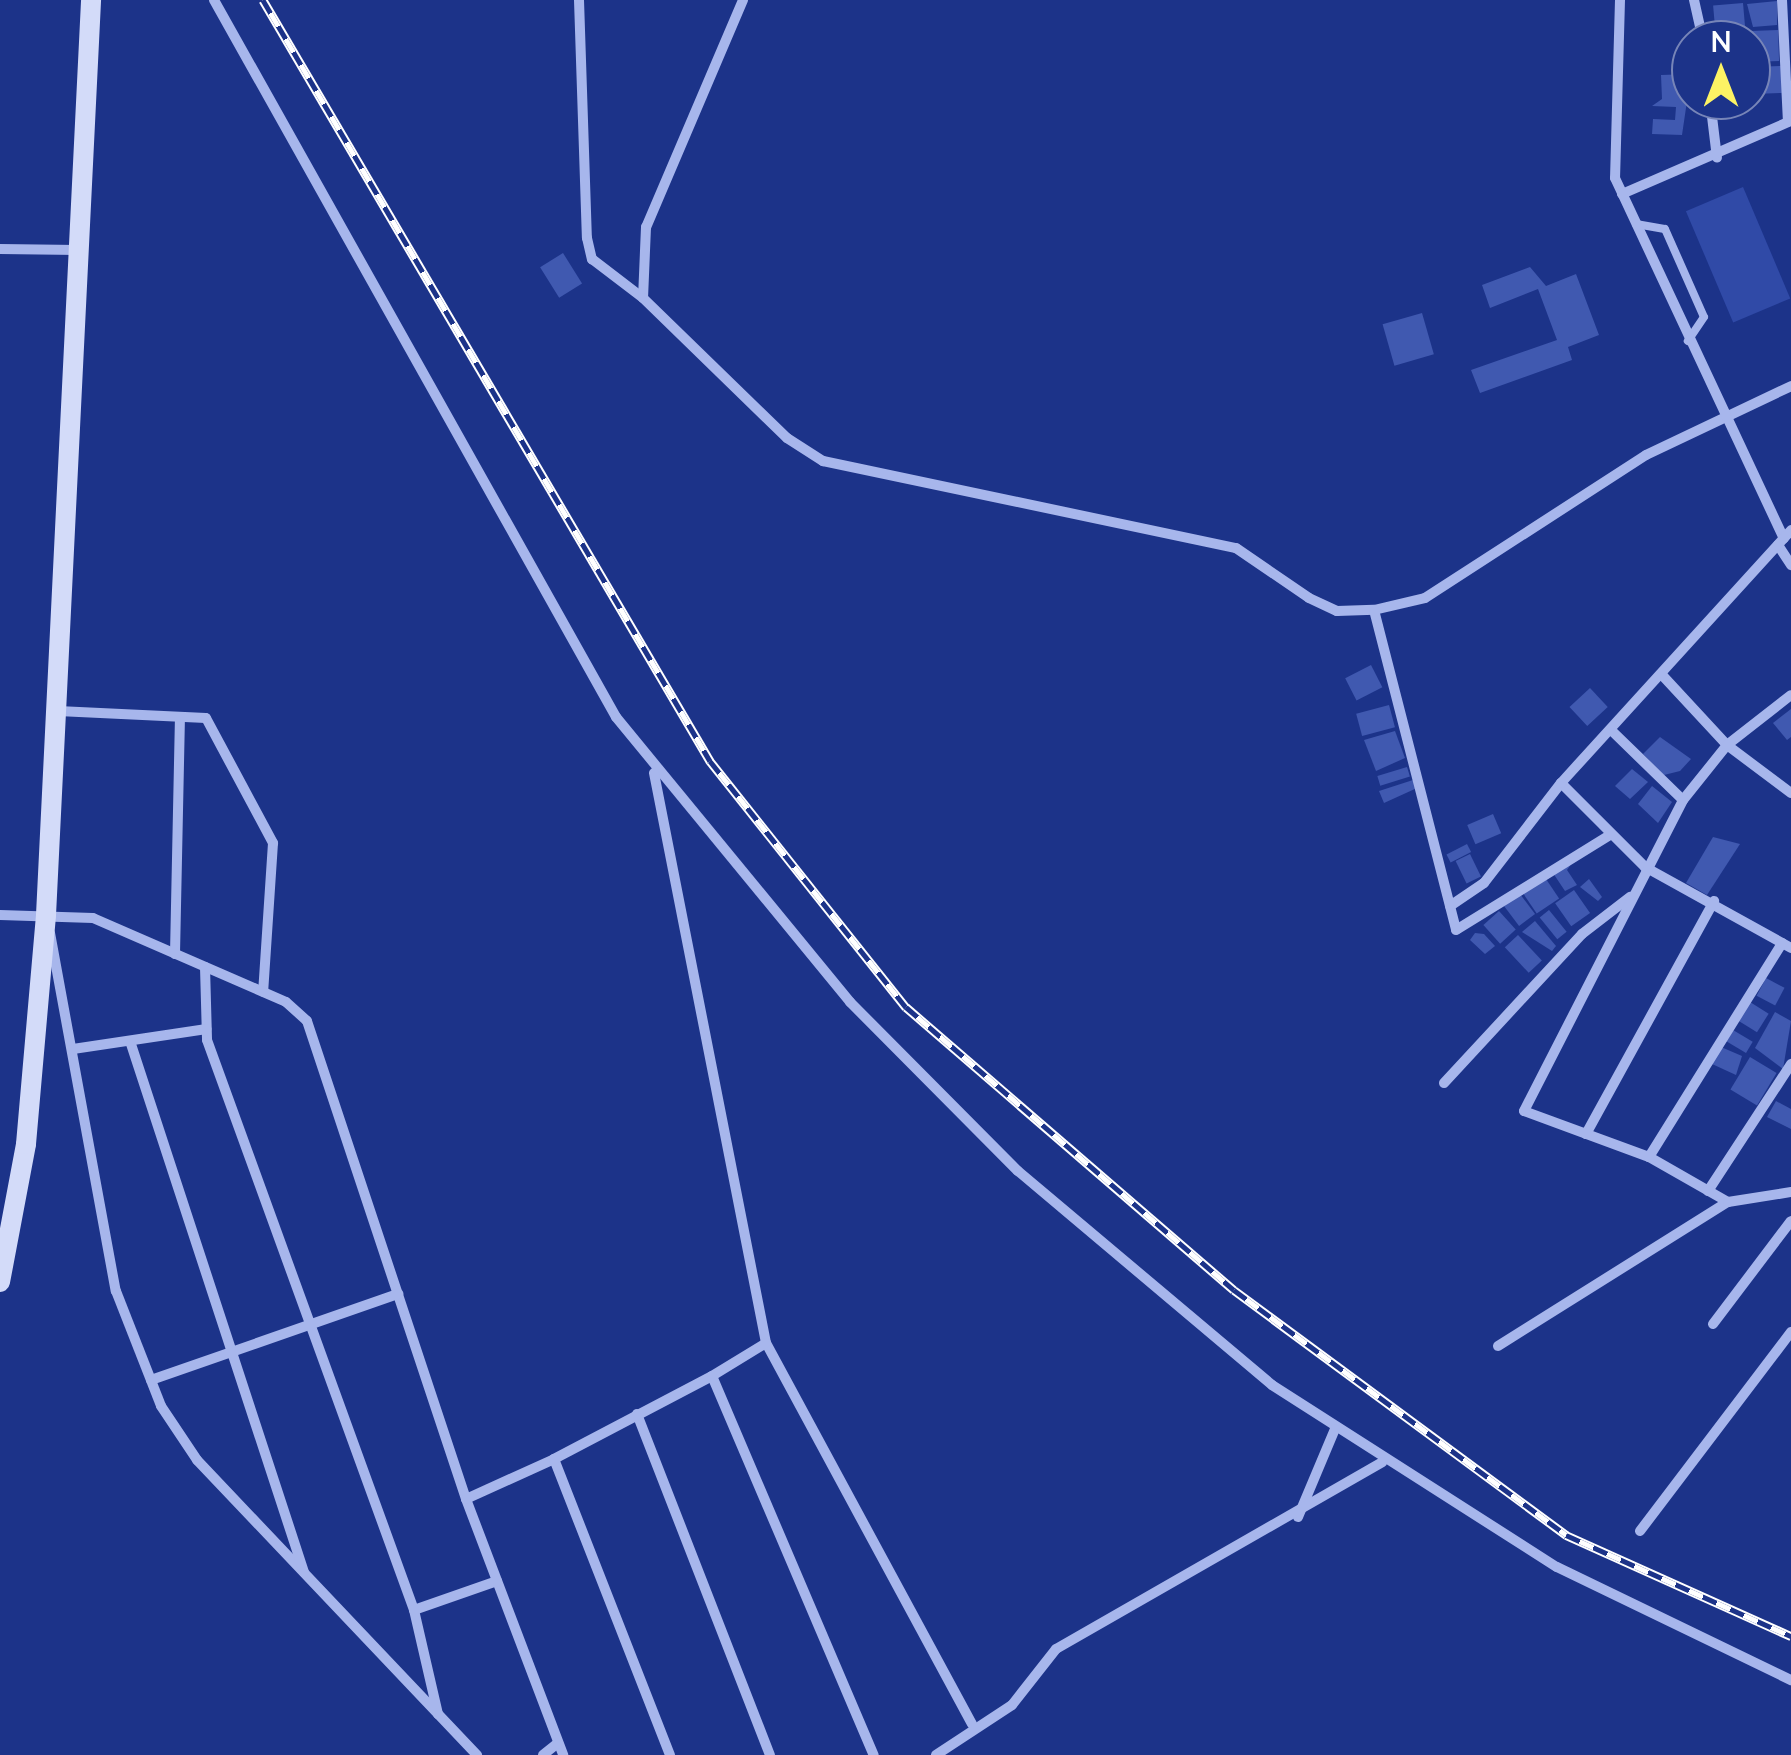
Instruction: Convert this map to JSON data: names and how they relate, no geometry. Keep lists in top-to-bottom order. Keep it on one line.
{"north":"top"}
